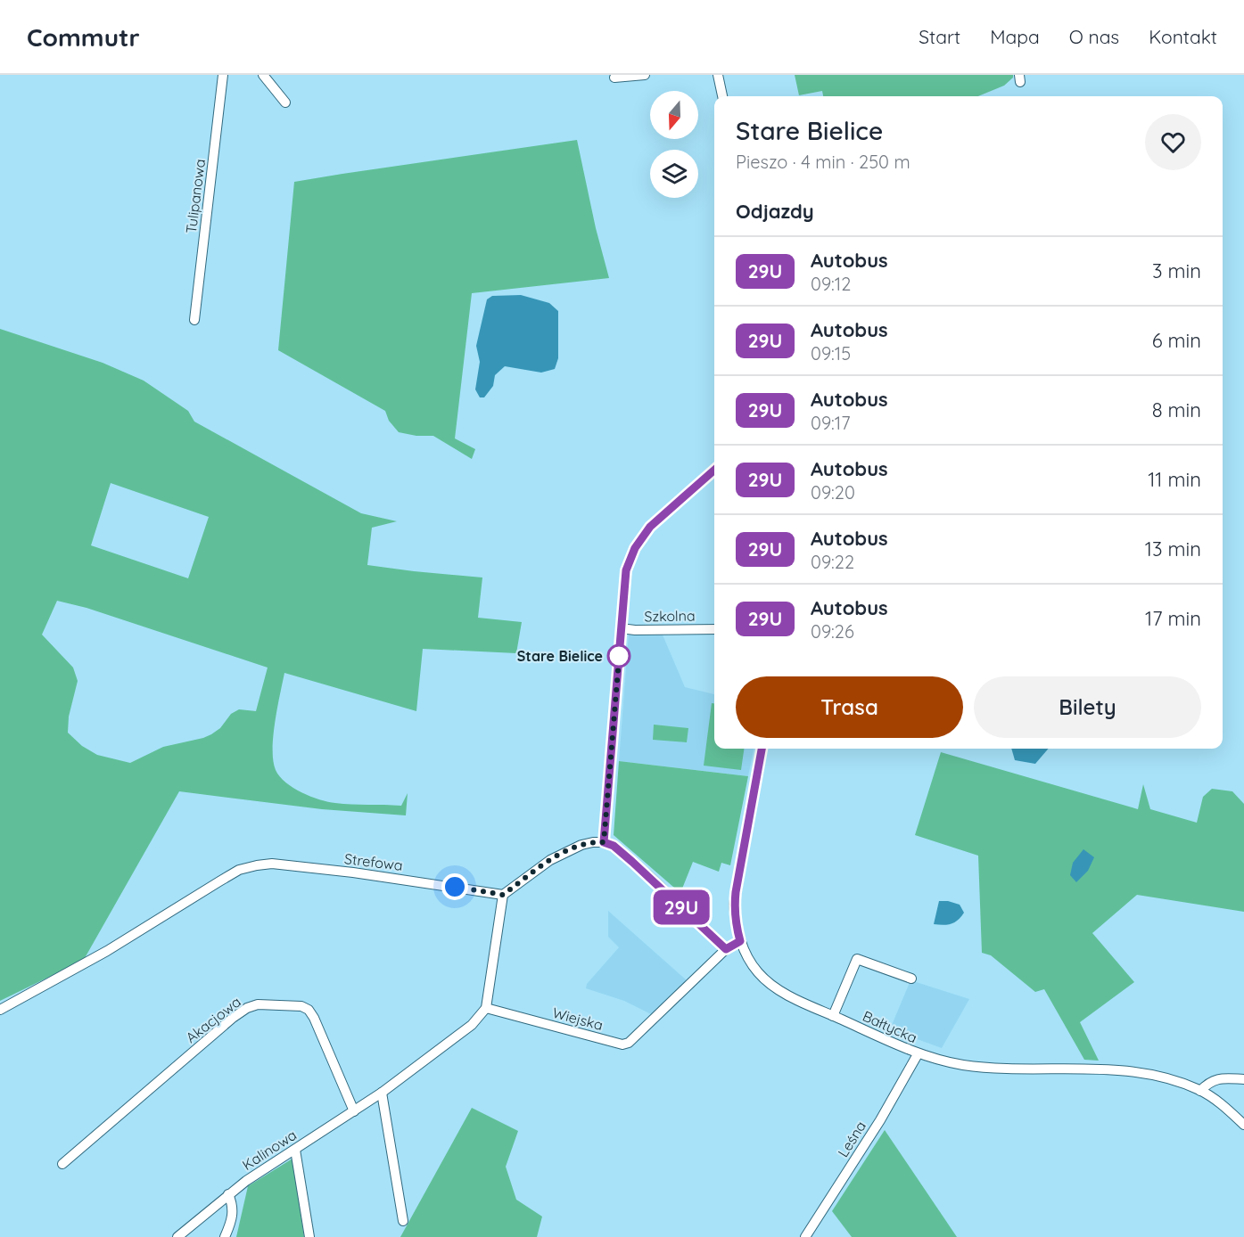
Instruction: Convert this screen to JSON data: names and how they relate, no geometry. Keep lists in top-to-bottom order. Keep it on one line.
{"streets":{"street":["Tulipanowa","Szkolna","Strefowa","Wiejska","Akacjowa","Bałtycka","Leśna","Kalinowa"]},"crossings":[["Wiejska","Bałtycka"],["Wiejska","Kalinowa"],["Akacjowa","Kalinowa"],["Bałtycka","Leśna"]],"places":["Stare Bielice"],"lines":["bus line 29U"],"north":"bottom","page":{"header":"Commutr","nav":["Start","Mapa","O nas","Kontakt"],"on_map":"29U","heading":[["Stare Bielice","Pieszo · 4 min · 250 m"],"Odjazdy"],"list":[{"mark":"29U","name":"Autobus","note":"09:12","value":"3 min"},{"mark":"29U","name":"Autobus","note":"09:15","value":"6 min"},{"mark":"29U","name":"Autobus","note":"09:17","value":"8 min"},{"mark":"29U","name":"Autobus","note":"09:20","value":"11 min"},{"mark":"29U","name":"Autobus","note":"09:22","value":"13 min"},{"mark":"29U","name":"Autobus","note":"09:26","value":"17 min"}],"buttons":["Trasa","Bilety"]}}
